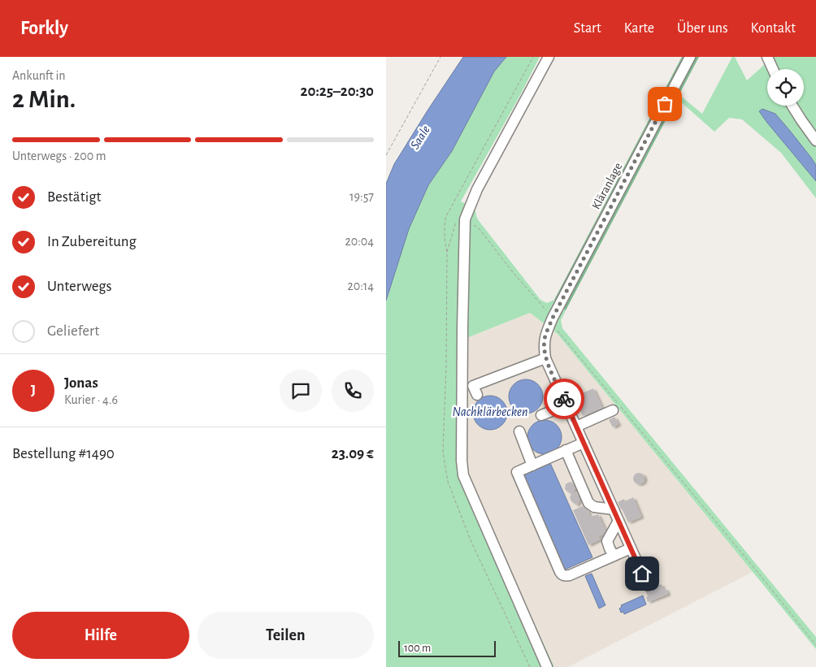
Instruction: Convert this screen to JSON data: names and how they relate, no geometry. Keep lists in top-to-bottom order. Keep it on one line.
{"streets":{"street":["Kläranlage"]},"water":["Saale","Nachklärbecken"],"scale_bar":"100 m","page":{"header":"Forkly","nav":["Start","Karte","Über uns","Kontakt"],"heading":["2 Min.","Ankunft in","20:25–20:30"],"panel":["Jonas","Kurier · 4.6","Bestellung #1490","23.09 €"],"bar":"Unterwegs · 200 m","list":[["Bestätigt","19:57"],["In Zubereitung","20:04"],["Unterwegs","20:14"],"Geliefert"],"round":"J","buttons":["Hilfe","Teilen"],"scale":"100 m"}}
